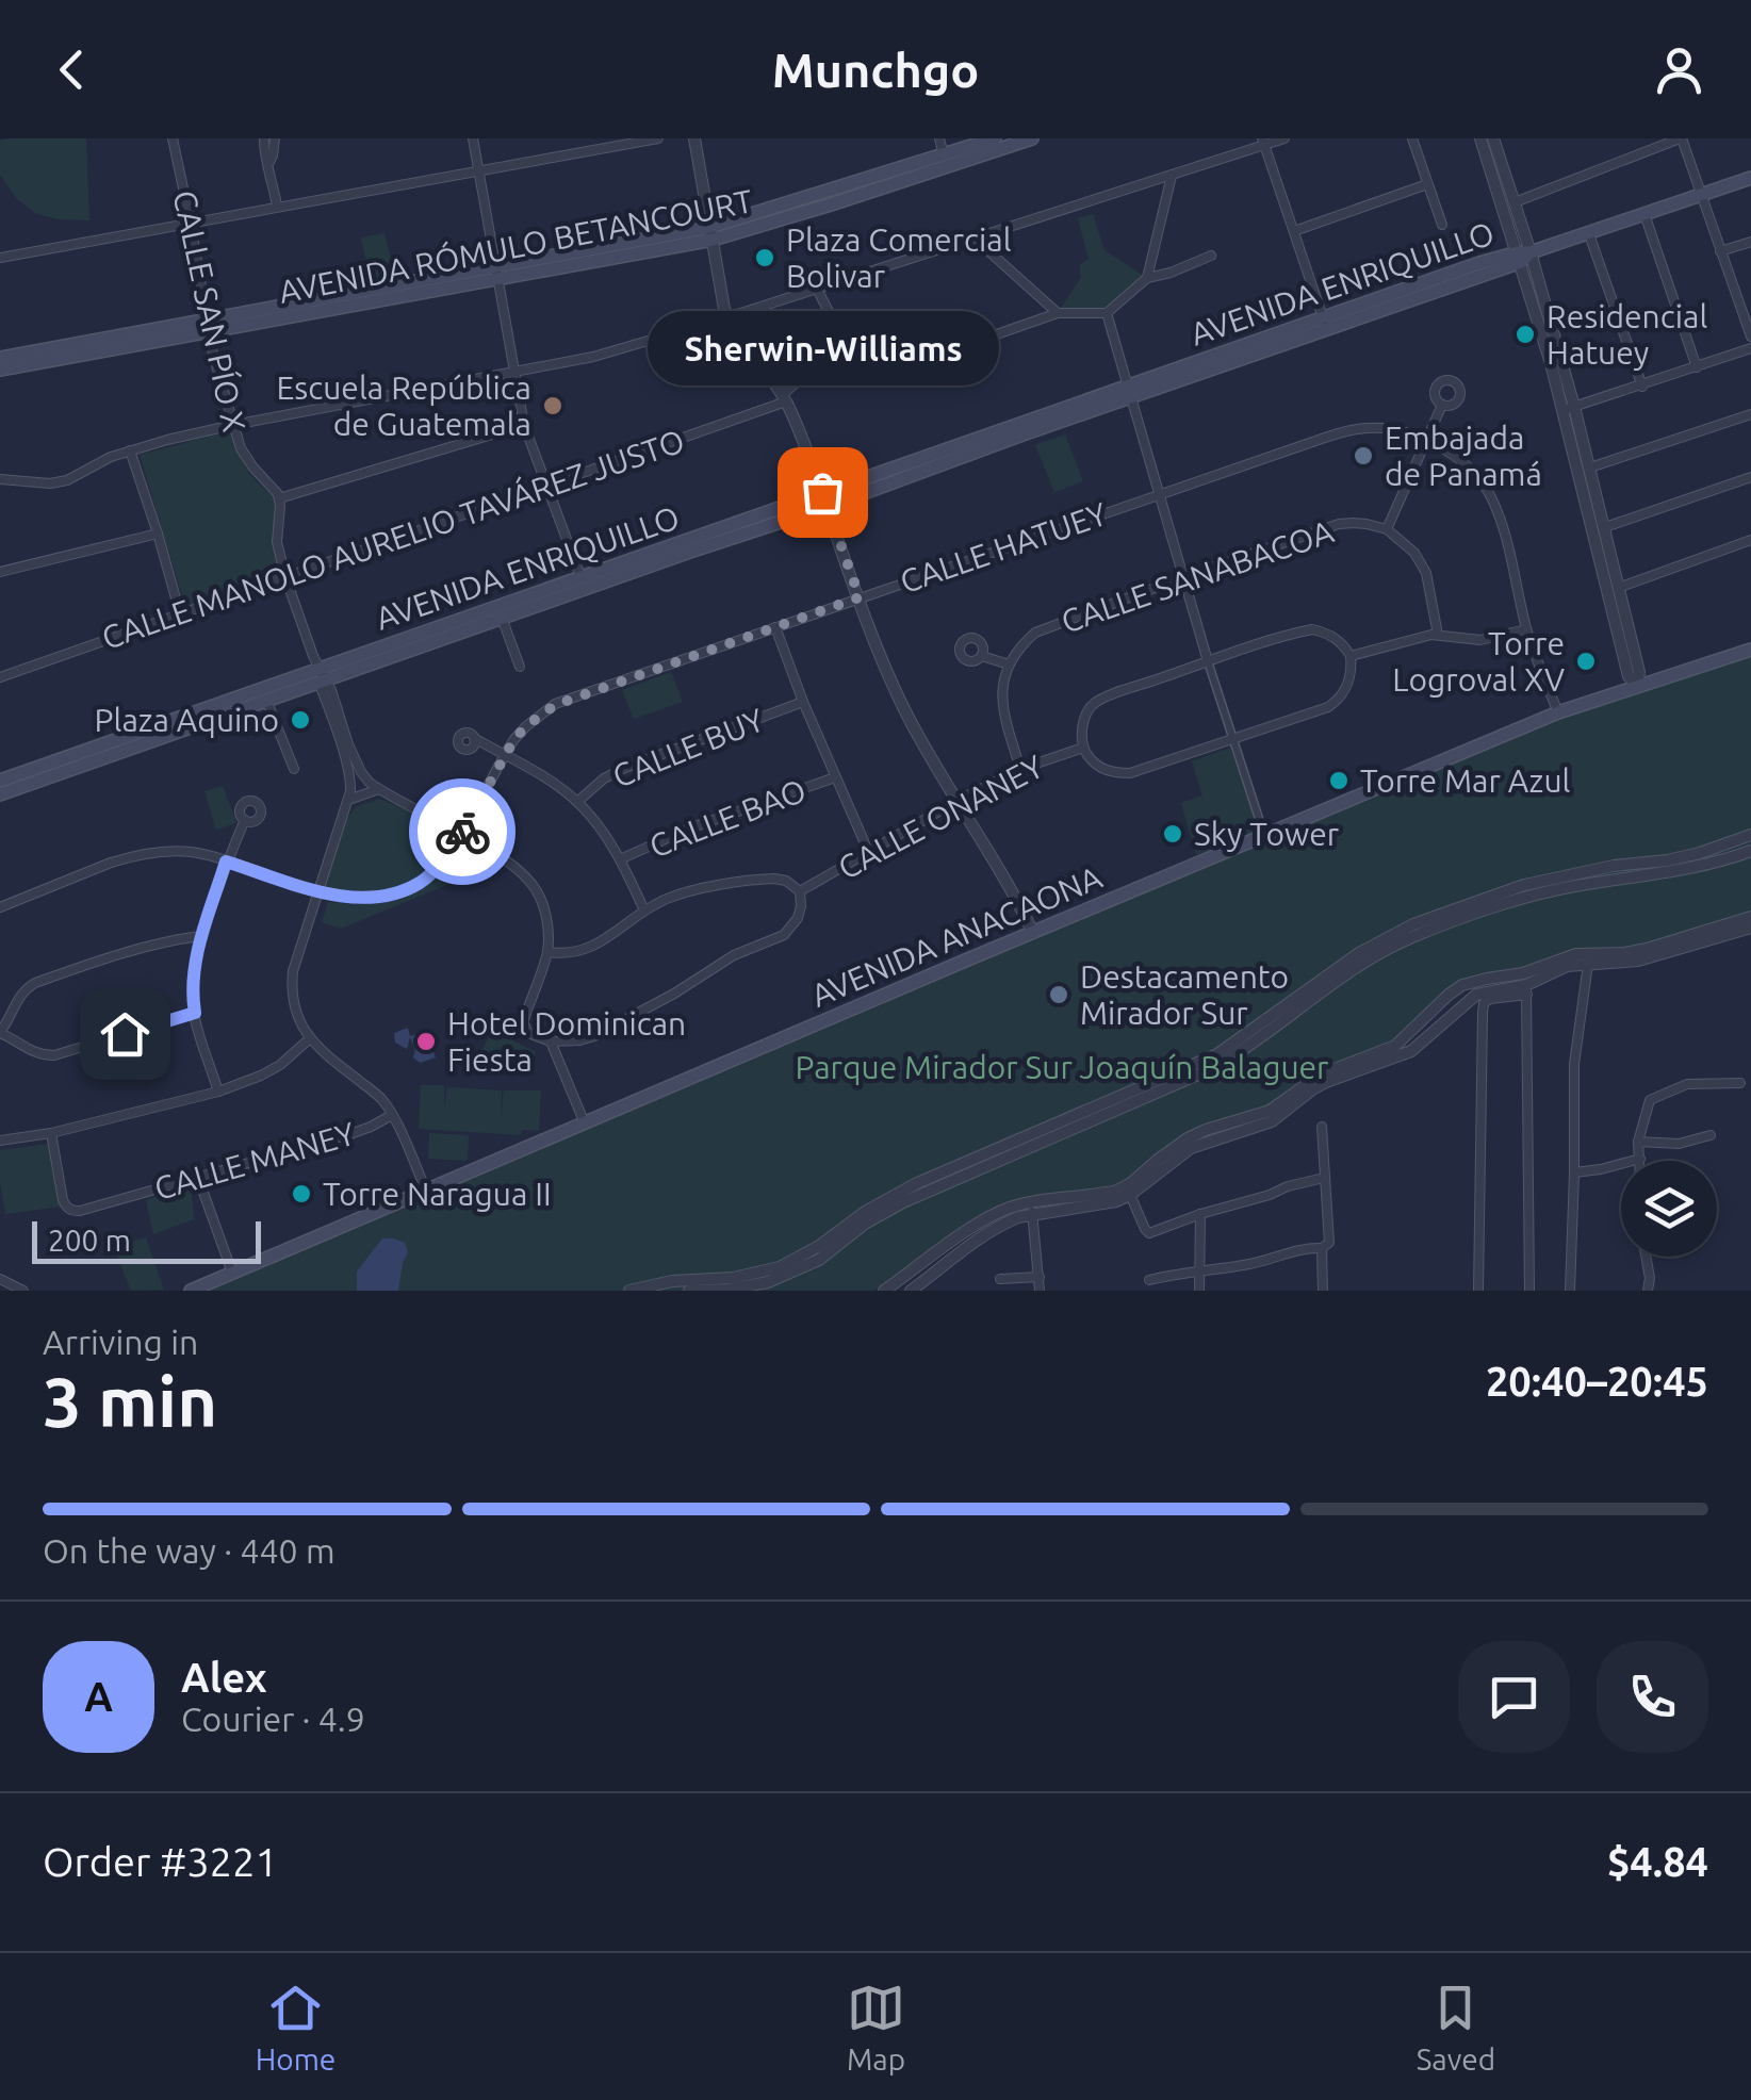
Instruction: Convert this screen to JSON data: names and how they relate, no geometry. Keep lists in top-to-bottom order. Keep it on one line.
{"streets":{"main road":["AVENIDA RÓMULO BETANCOURT","AVENIDA ENRIQUILLO","AVENIDA ANACAONA"],"street":["CALLE SAN PÍO X","CALLE MANOLO AURELIO TAVÁREZ JUSTO","CALLE HATUEY","CALLE SANABACOA","CALLE BUY","CALLE ONANEY","CALLE BAO","CALLE MANEY"]},"crossings":[["AVENIDA RÓMULO BETANCOURT","CALLE SAN PÍO X"],["CALLE HATUEY","AVENIDA ANACAONA"]],"parks":["Parque Mirador Sur Joaquín Balaguer"],"places":["Plaza Comercial Bolivar","Residencial Hatuey","Escuela República de Guatemala","Embajada de Panamá","Sherwin-Williams","Torre Logroval XV","Plaza Aquino","Torre Mar Azul","Sky Tower","Destacamento Mirador Sur","Hotel Dominican Fiesta","Torre Naragua II"],"scale_bar":"200 m","page":{"header":"Munchgo","bubble":"Sherwin-Williams","scale":"200 m","heading":["3 min","Arriving in","20:40–20:45"],"panel":["Alex","Courier · 4.9","Order #3221","$4.84"],"bar":"On the way · 440 m","round":"A","tabs":["Home","Map","Saved"]}}
